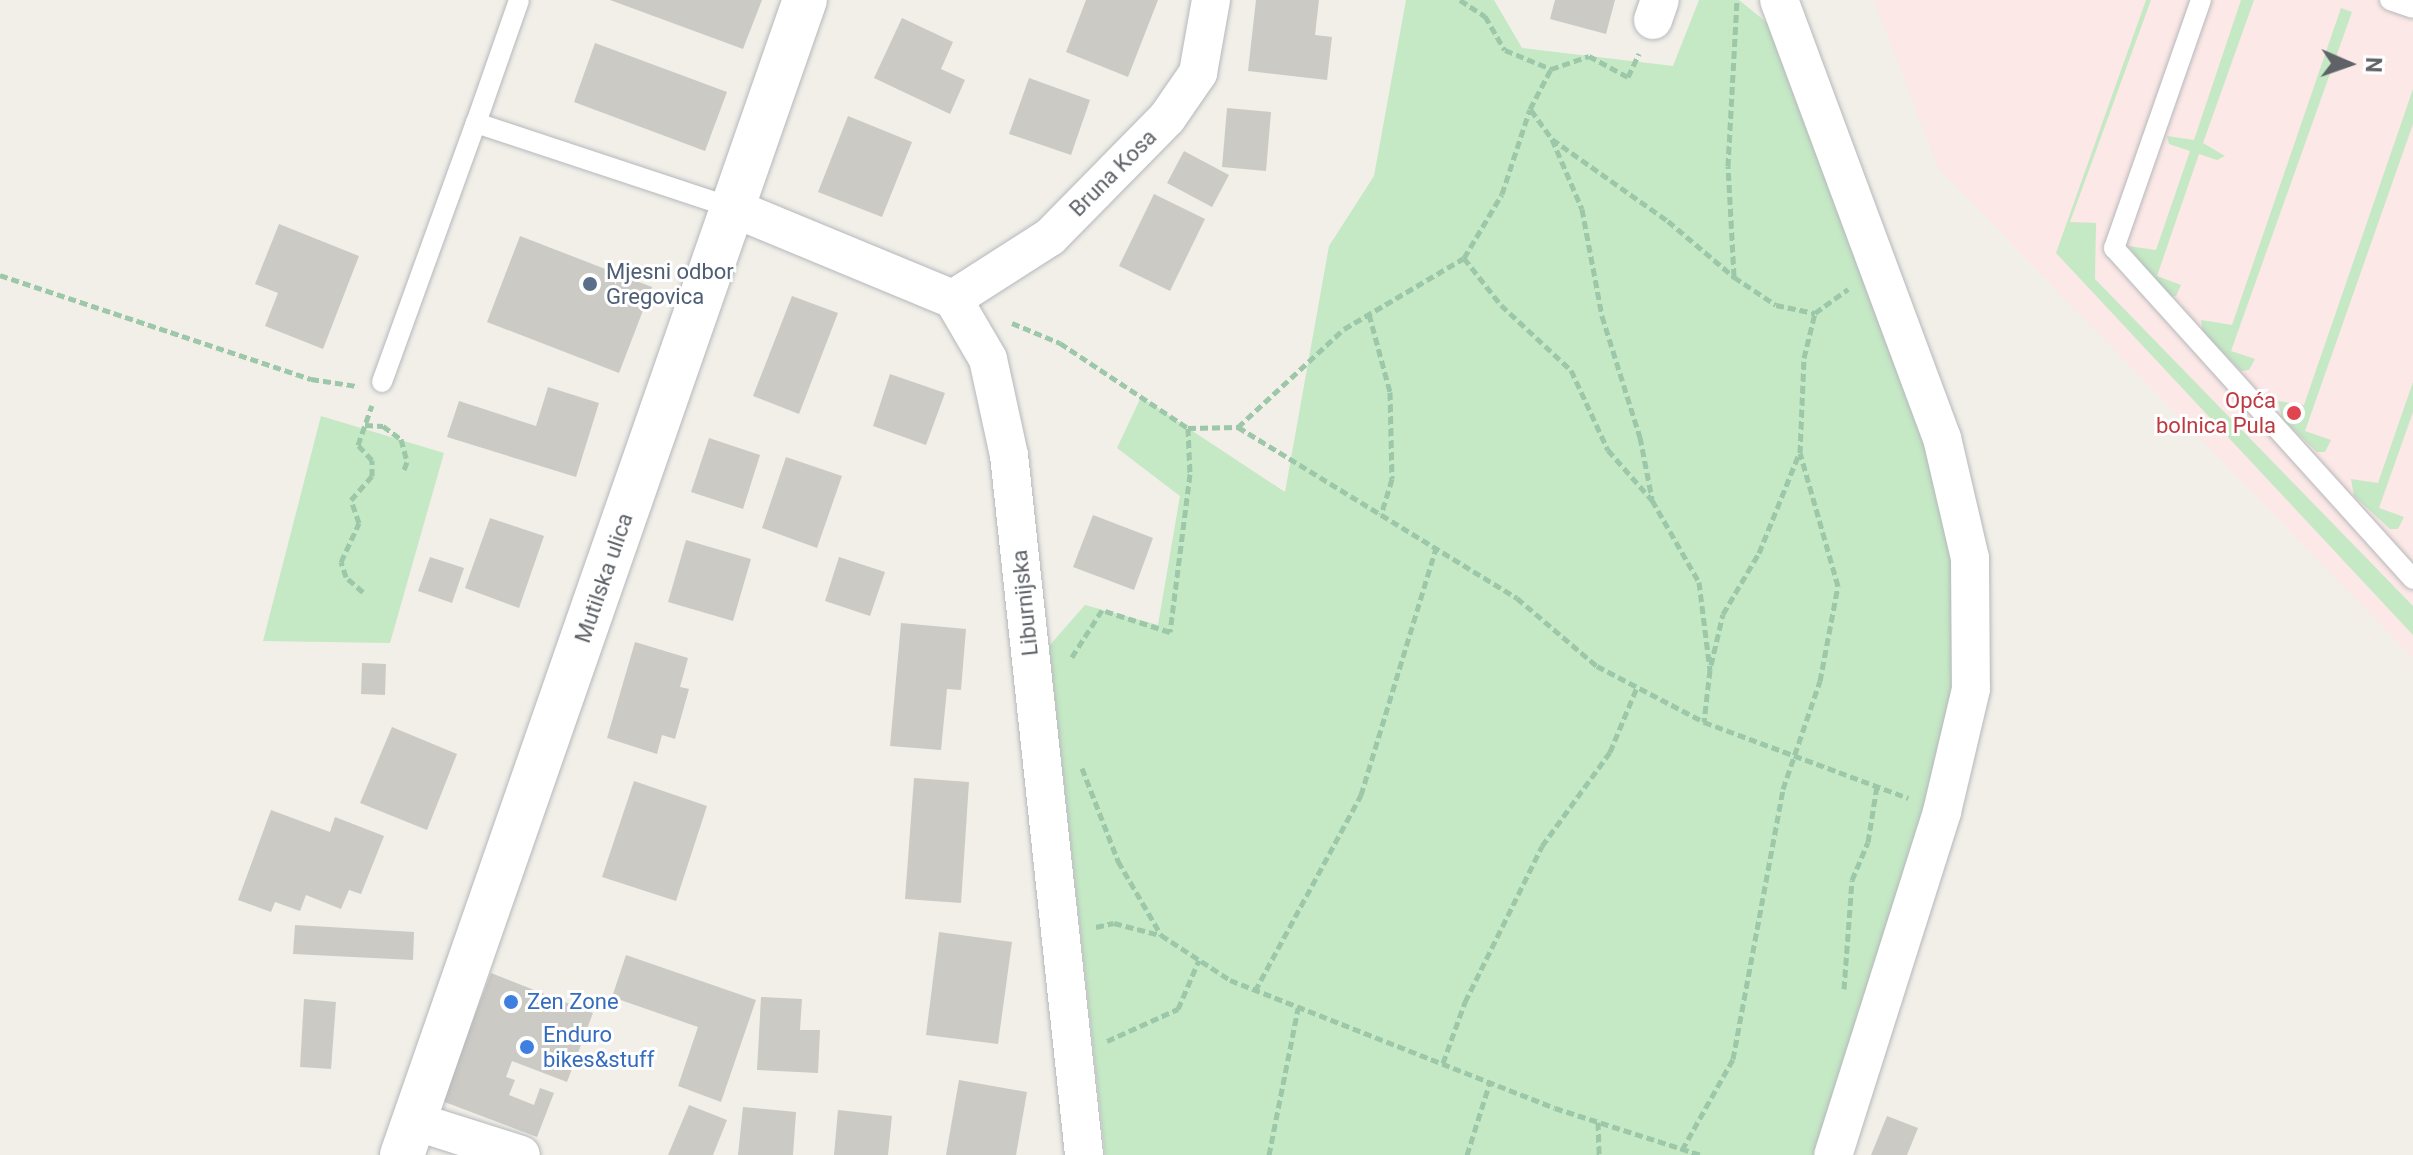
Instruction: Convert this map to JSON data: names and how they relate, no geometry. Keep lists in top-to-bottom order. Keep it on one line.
{"streets":{"main road":["Mutilska ulica"],"street":["Bruna Kosa","Liburnijska"]},"crossings":[["Bruna Kosa","Liburnijska"]],"places":["Mjesni odbor Gregovica","Opća bolnica Pula","Zen Zone","Enduro bikes&stuff"],"north":"right"}
